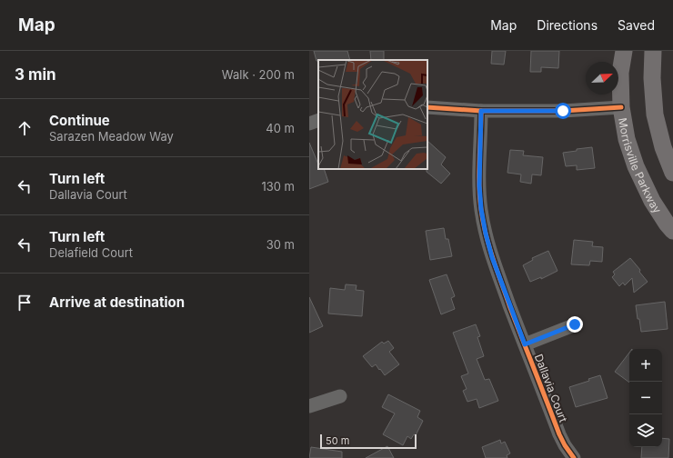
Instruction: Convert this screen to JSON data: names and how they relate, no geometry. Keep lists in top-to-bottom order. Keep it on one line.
{"streets":{"main road":["Morrisville Parkway"],"street":["Dallavia Court"]},"scale_bar":"50 m","north":"top right","page":{"header":"Map","nav":["Map","Directions","Saved"],"heading":["3 min","Walk · 200 m"],"list":[["Continue","Sarazen Meadow Way","40 m"],["Turn left","Dallavia Court","130 m"],["Turn left","Delafield Court","30 m"],"Arrive at destination"],"map_buttons":["+","−"],"scale":"50 m"}}
